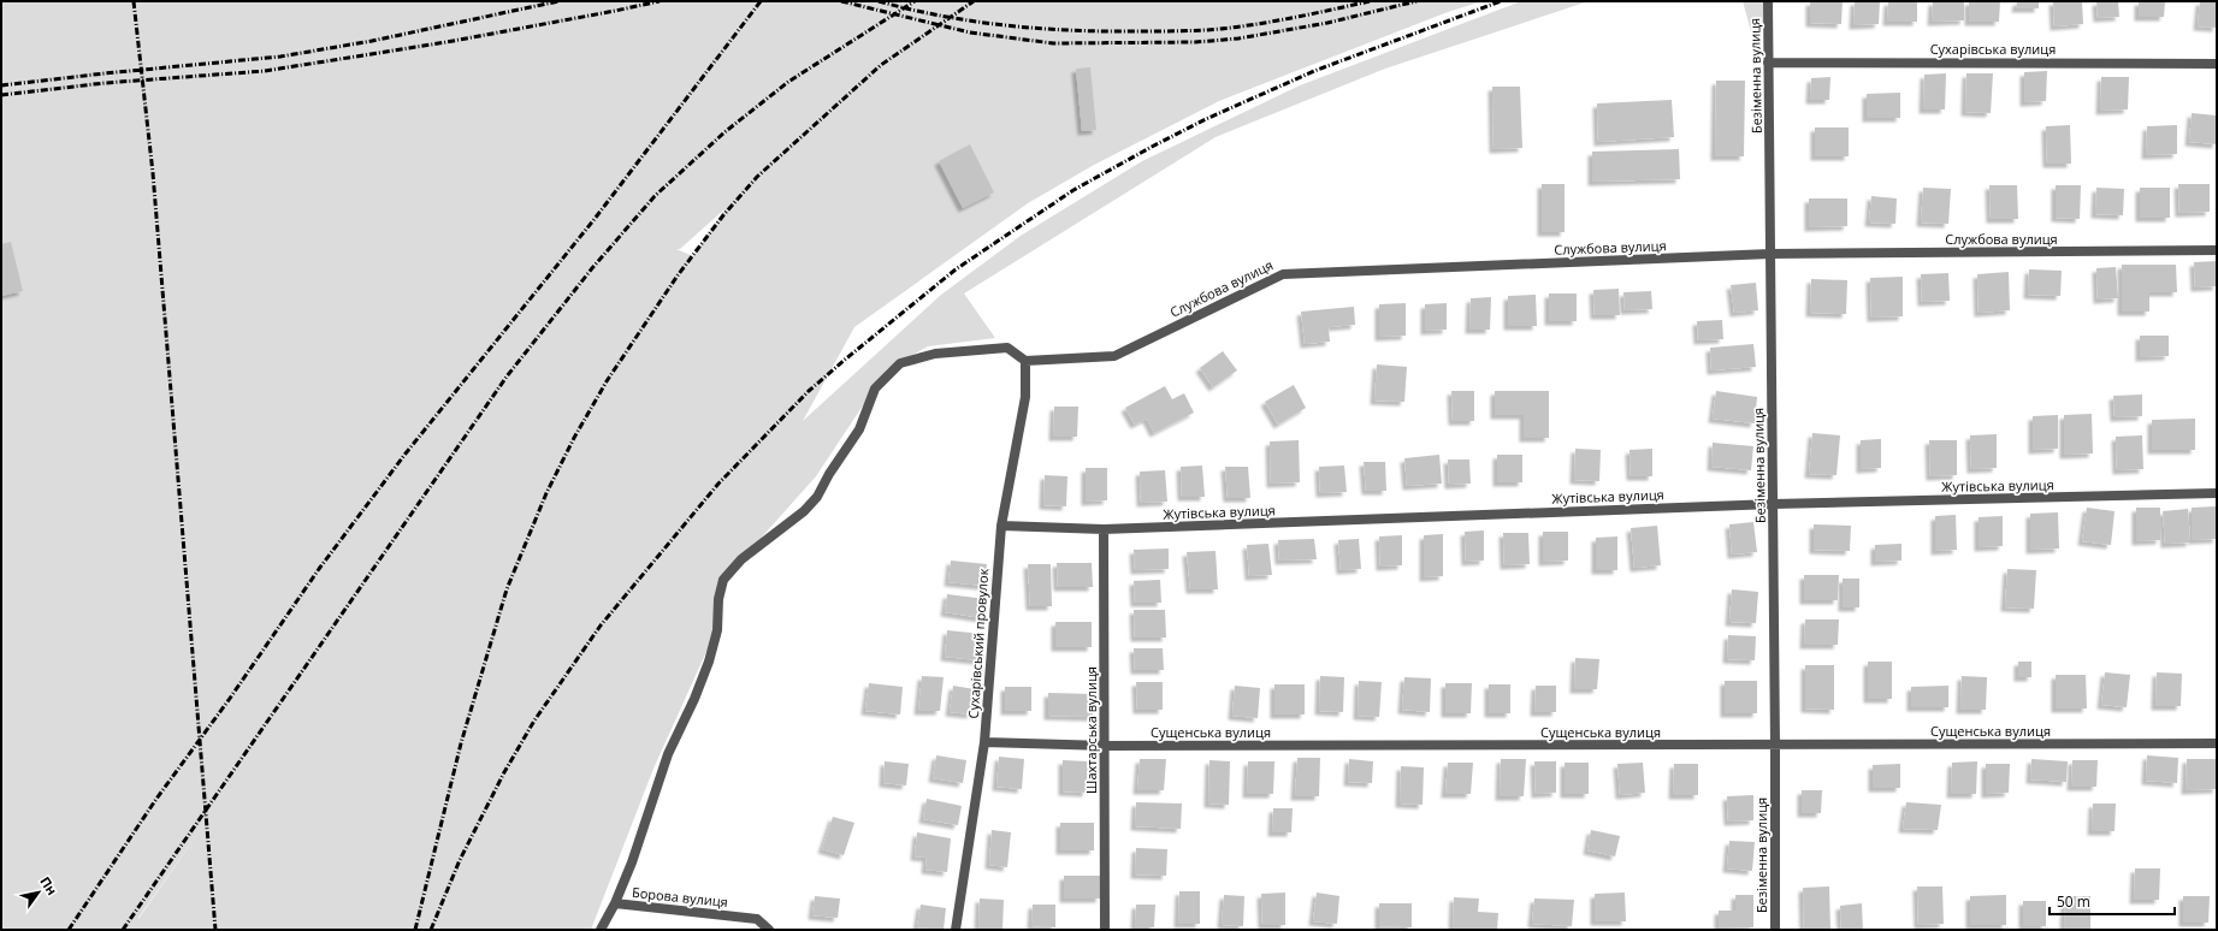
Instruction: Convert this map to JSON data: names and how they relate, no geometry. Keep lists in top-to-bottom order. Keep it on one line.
{"streets":{"street":["Сухарівська вулиця","Безіменна вулиця","Службова вулиця","Жутівська вулиця","Сухарівський провулок","Шахтарська вулиця","Сущенська вулиця","Борова вулиця"]},"crossings":[["Сухарівська вулиця","Безіменна вулиця"],["Безіменна вулиця","Службова вулиця"],["Безіменна вулиця","Жутівська вулиця"],["Безіменна вулиця","Сущенська вулиця"],["Службова вулиця","Сухарівський провулок"],["Жутівська вулиця","Сухарівський провулок"],["Жутівська вулиця","Шахтарська вулиця"],["Сухарівський провулок","Сущенська вулиця"],["Шахтарська вулиця","Сущенська вулиця"]],"scale_bar":"50 m","north":"top right"}
